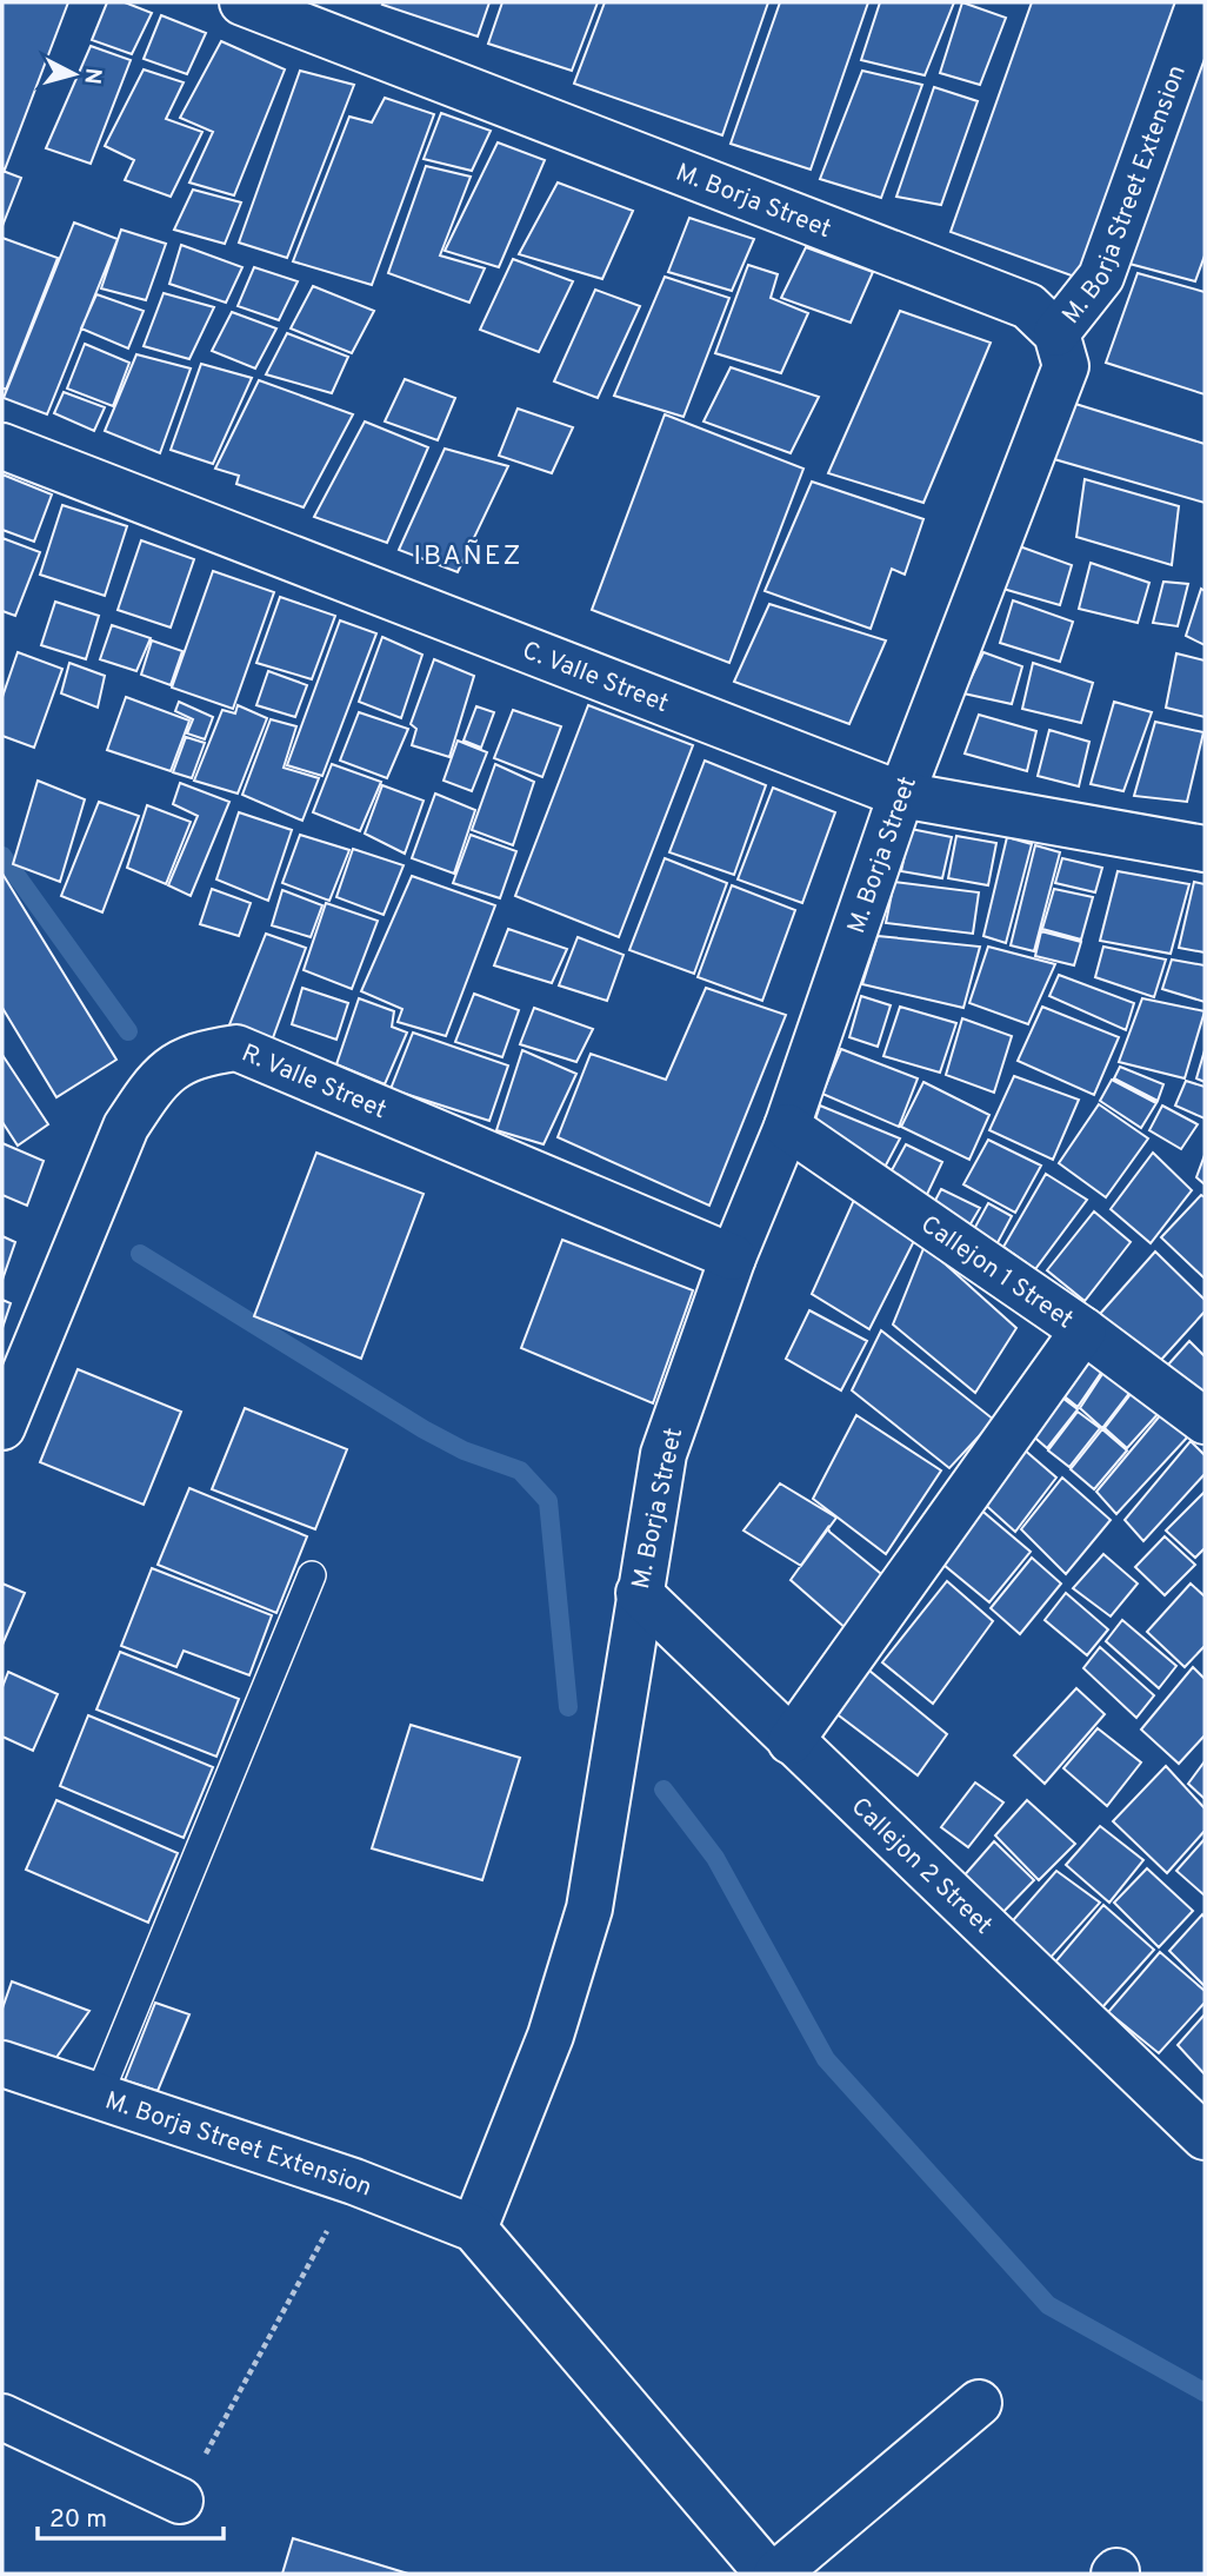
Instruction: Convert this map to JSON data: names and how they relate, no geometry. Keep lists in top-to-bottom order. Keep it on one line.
{"streets":{"street":["M. Borja Street Extension","M. Borja Street","C. Valle Street","R. Valle Street","Callejon 1 Street","Callejon 2 Street"]},"crossings":[["M. Borja Street Extension","M. Borja Street"],["M. Borja Street","C. Valle Street"],["M. Borja Street","R. Valle Street"],["M. Borja Street","Callejon 1 Street"],["M. Borja Street","Callejon 2 Street"]],"districts":["IBAÑEZ"],"scale_bar":"20 m","north":"right"}
